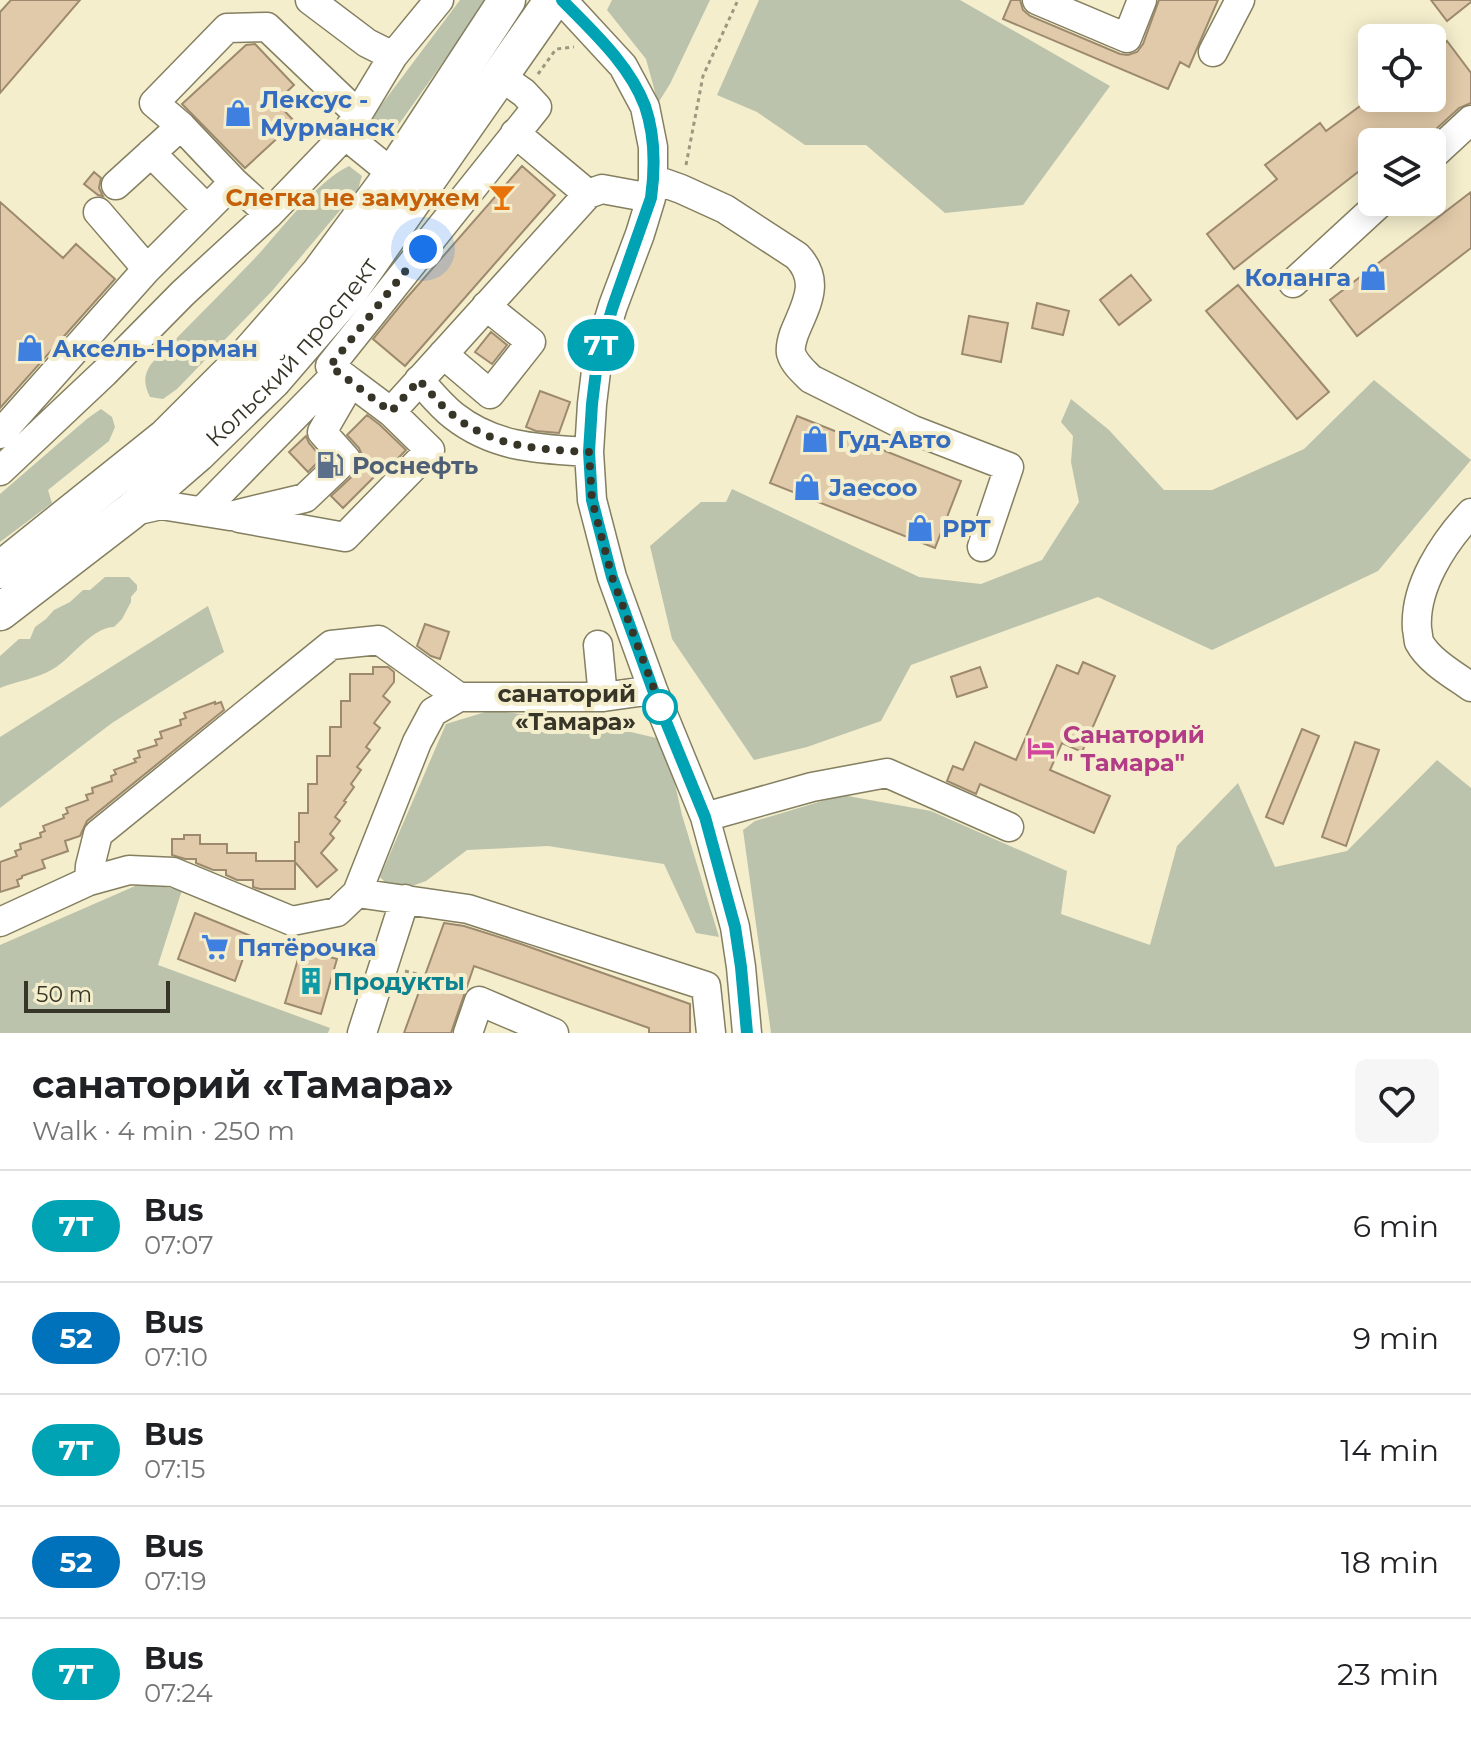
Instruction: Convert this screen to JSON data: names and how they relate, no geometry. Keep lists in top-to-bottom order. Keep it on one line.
{"streets":{"main road":["Кольский проспект"]},"places":{"shop":["Лексус - Мурманск","Коланга","Аксель-Норман","Гуд-Авто","Jaecoo","РРТ"],"bar":["Слегка не замужем"],"fuel station":["Роснефть"],"other":["санаторий «Тамара»"],"hotel":["Санаторий \" Тамара\""],"supermarket":["Пятёрочка"],"building":["Продукты"]},"lines":["bus line 7Т"],"scale_bar":"50 m","page":{"on_map":"7Т","scale":"50 m","heading":["санаторий «Тамара»","Walk · 4 min · 250 m"],"list":[{"mark":"7Т","name":"Bus","note":"07:07","value":"6 min"},{"mark":"52","name":"Bus","note":"07:10","value":"9 min"},{"mark":"7Т","name":"Bus","note":"07:15","value":"14 min"},{"mark":"52","name":"Bus","note":"07:19","value":"18 min"},{"mark":"7Т","name":"Bus","note":"07:24","value":"23 min"}]}}
